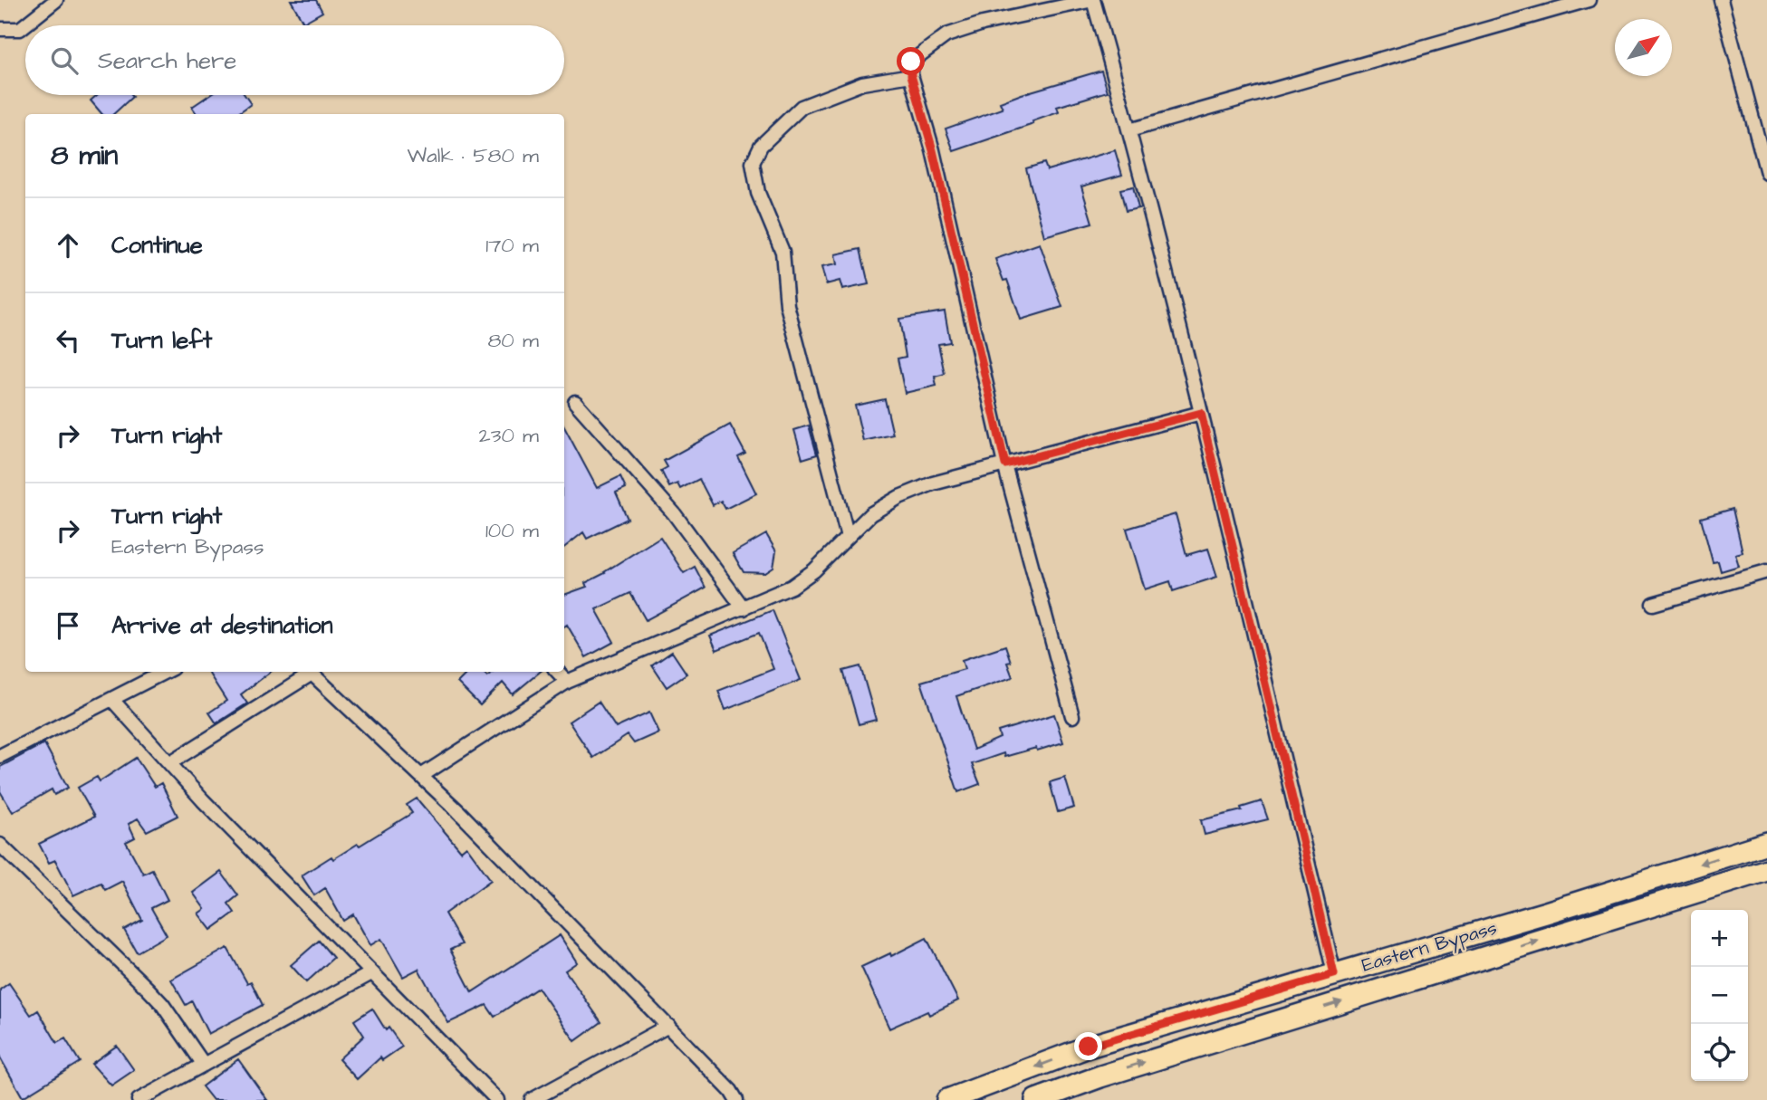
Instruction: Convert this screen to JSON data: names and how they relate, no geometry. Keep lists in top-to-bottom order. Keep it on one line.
{"streets":{"main road":["Eastern Bypass"]},"north":"top right","page":{"search":"Search here","heading":["8 min","Walk · 580 m"],"list":[["Continue","170 m"],["Turn left","80 m"],["Turn right","230 m"],["Turn right","Eastern Bypass","100 m"],"Arrive at destination"],"map_buttons":["+","−"]}}
